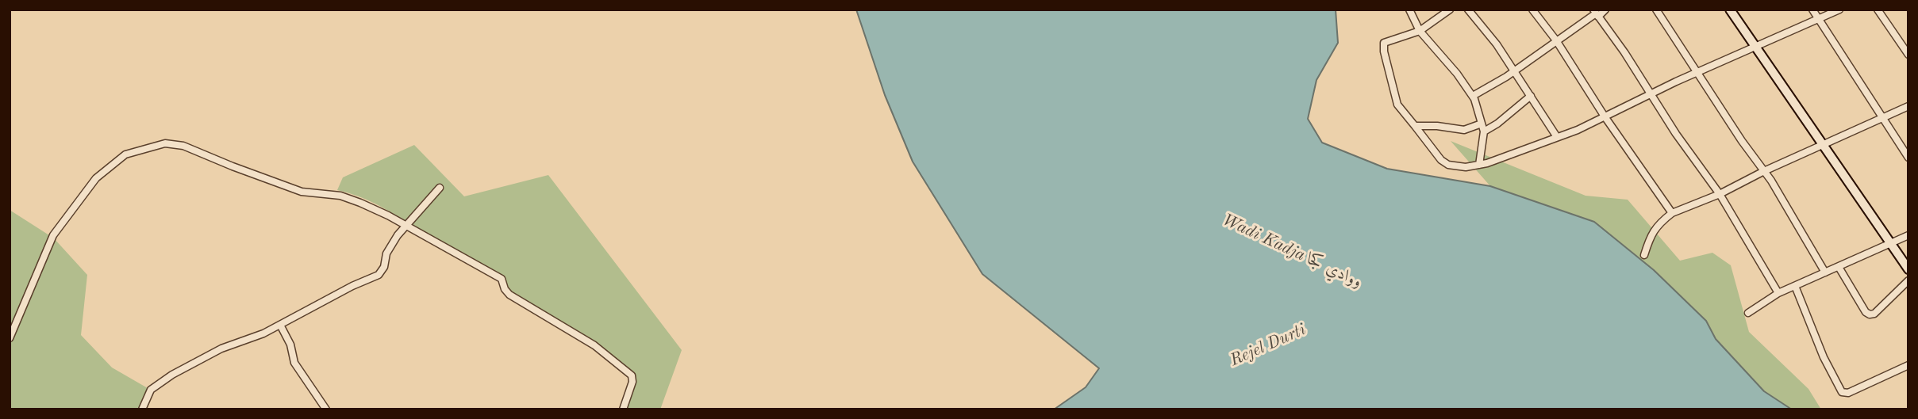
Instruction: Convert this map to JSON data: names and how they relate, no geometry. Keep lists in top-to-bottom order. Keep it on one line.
{"water":["Wadi Kadja ووادي كجا","Rejel Durti"]}
